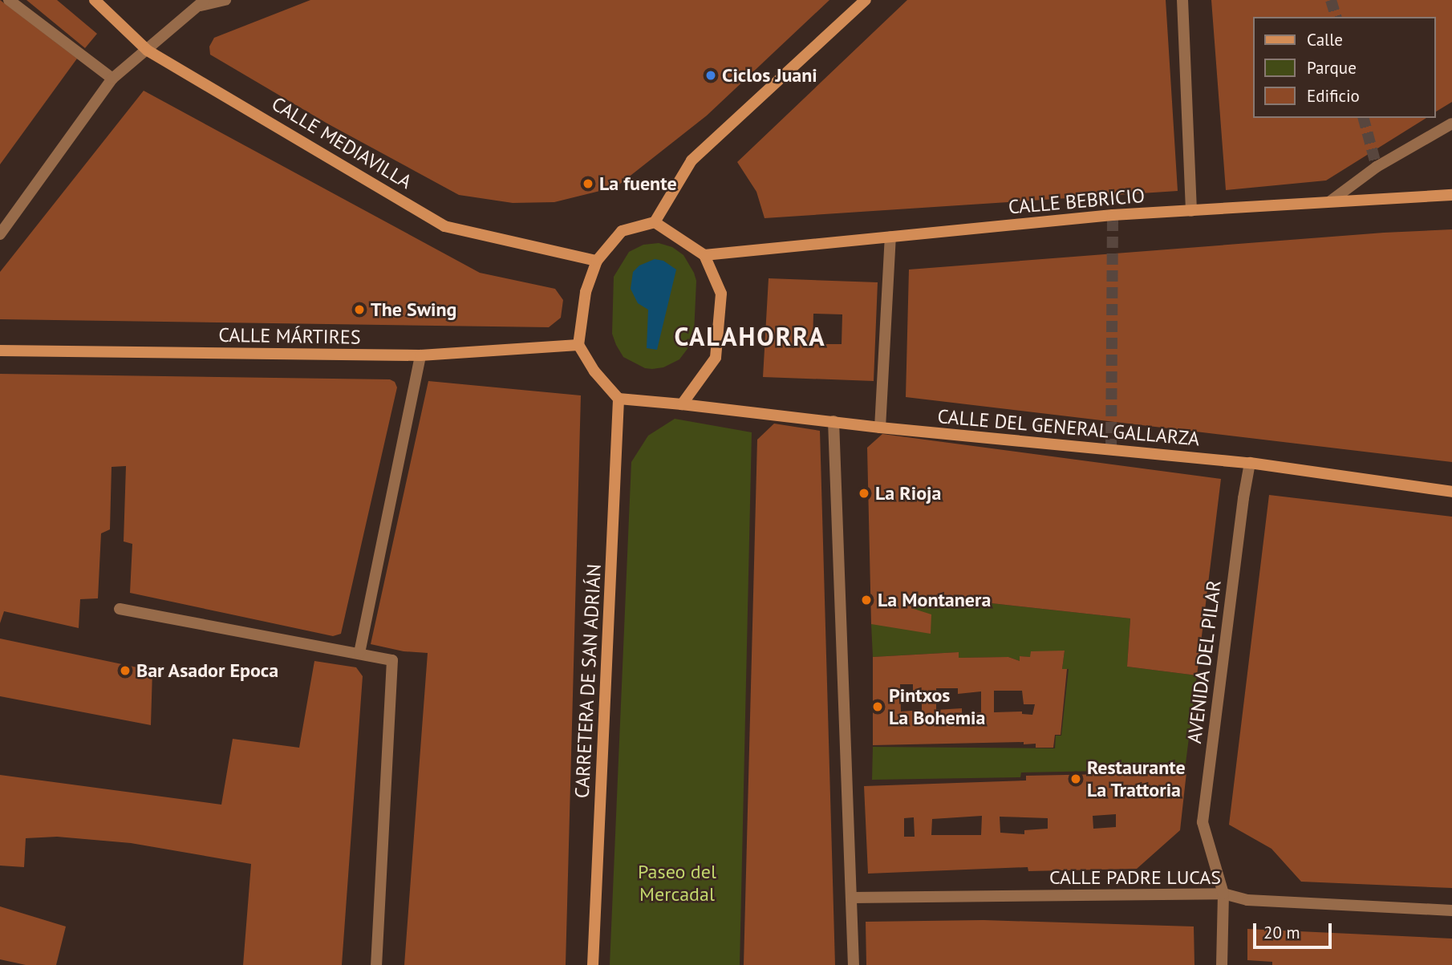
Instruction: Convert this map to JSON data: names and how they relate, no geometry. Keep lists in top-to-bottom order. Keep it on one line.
{"streets":{"street":["CALLE MEDIAVILLA","CALLE BEBRICIO","CALLE MÁRTIRES","CALLE DEL GENERAL GALLARZA","AVENIDA DEL PILAR","CARRETERA DE SAN ADRIÁN","CALLE PADRE LUCAS"]},"crossings":[["CALLE MEDIAVILLA","CALLE BEBRICIO"],["CALLE MEDIAVILLA","CALLE MÁRTIRES"],["CALLE MEDIAVILLA","CALLE DEL GENERAL GALLARZA"],["CALLE MEDIAVILLA","CARRETERA DE SAN ADRIÁN"],["CALLE BEBRICIO","CALLE MÁRTIRES"],["CALLE BEBRICIO","CALLE DEL GENERAL GALLARZA"],["CALLE BEBRICIO","CARRETERA DE SAN ADRIÁN"],["CALLE MÁRTIRES","CALLE DEL GENERAL GALLARZA"],["CALLE MÁRTIRES","CARRETERA DE SAN ADRIÁN"],["CALLE DEL GENERAL GALLARZA","AVENIDA DEL PILAR"],["CALLE DEL GENERAL GALLARZA","CARRETERA DE SAN ADRIÁN"],["AVENIDA DEL PILAR","CALLE PADRE LUCAS"]],"districts":["CALAHORRA"],"parks":["Paseo del Mercadal"],"places":["Ciclos Juani","La fuente","The Swing","La Rioja","La Montanera","Bar Asador Epoca","Pintxos La Bohemia","Restaurante La Trattoria"],"legend":["Calle","Parque","Edificio"],"scale_bar":"20 m"}
